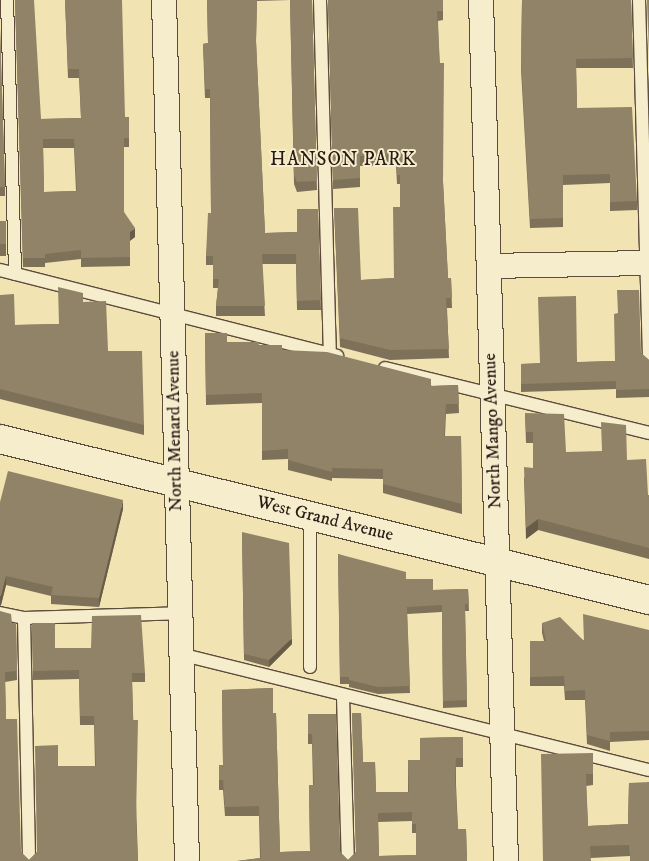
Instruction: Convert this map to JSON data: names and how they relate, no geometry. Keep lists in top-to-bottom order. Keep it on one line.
{"streets":{"main road":["West Grand Avenue"],"street":["North Menard Avenue","North Mango Avenue"]},"crossings":[["North Menard Avenue","West Grand Avenue"],["North Mango Avenue","West Grand Avenue"]],"districts":["HANSON PARK"]}
